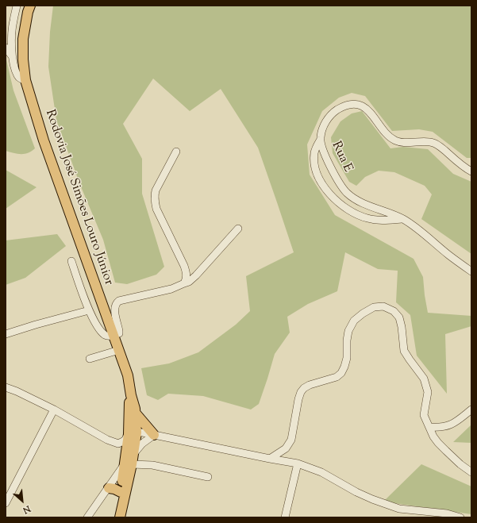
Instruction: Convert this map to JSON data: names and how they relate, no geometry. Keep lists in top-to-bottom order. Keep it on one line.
{"streets":{"main road":["Rodovia José Simões Louro Júnior"],"street":["Rua E"]},"north":"bottom right"}
